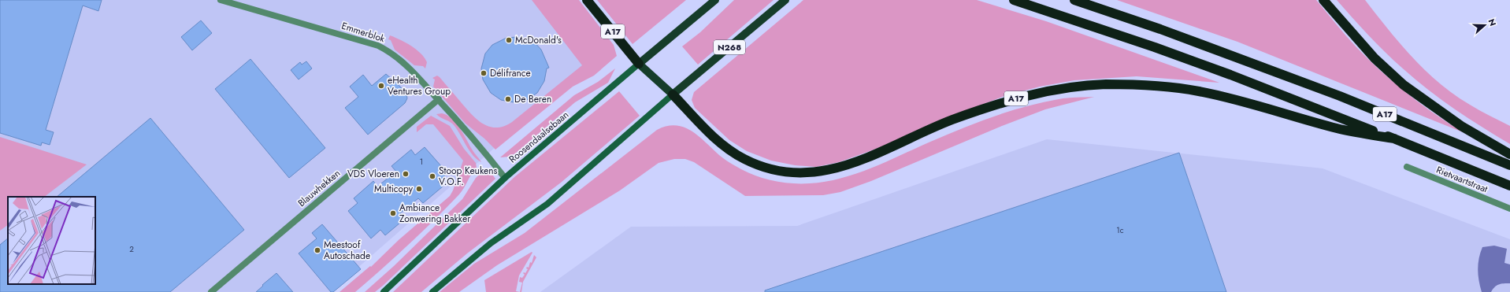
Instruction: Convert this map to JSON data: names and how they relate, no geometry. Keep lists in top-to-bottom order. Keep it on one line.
{"streets":{"highway":["A17"],"main road":["N268"],"street":["Emmerblok","Roosendaalsebaan","Rietvaartstraat","Blauwhekken"]},"crossings":[["A17","N268"],["A17","Roosendaalsebaan"],["Emmerblok","Roosendaalsebaan"],["Emmerblok","Blauwhekken"]],"places":["McDonald's","Délifrance","eHealth Ventures Group","De Beren","VDS Vloeren","Stoop Keukens V.O.F.","Multicopy","Ambiance Zonwering Bakker","Meestoof Autoschade"],"house_numbers":["1","1c","2"],"north":"right"}
